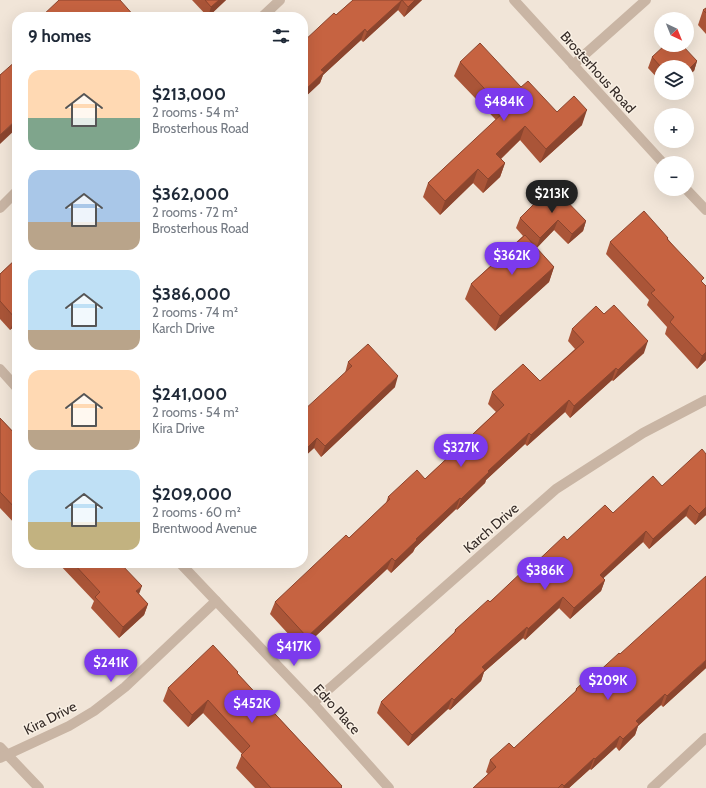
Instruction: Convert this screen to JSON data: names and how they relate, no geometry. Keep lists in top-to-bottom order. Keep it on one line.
{"streets":{"street":["Brosterhous Road","Karch Drive","Edro Place","Kira Drive"]},"crossings":[["Karch Drive","Edro Place"],["Edro Place","Kira Drive"]],"north":"bottom right","page":{"map_buttons":["+","−"],"heading":"9 homes","list":[{"name":"$213,000","note":"2 rooms · 54 m² · Brosterhous Road"},{"name":"$362,000","note":"2 rooms · 72 m² · Brosterhous Road"},{"name":"$386,000","note":"2 rooms · 74 m² · Karch Drive"},{"name":"$241,000","note":"2 rooms · 54 m² · Kira Drive"},{"name":"$209,000","note":"2 rooms · 60 m² · Brentwood Avenue"}],"price":["$484K","$213K","$362K","$327K","$386K","$417K","$241K","$209K","$452K"]}}
